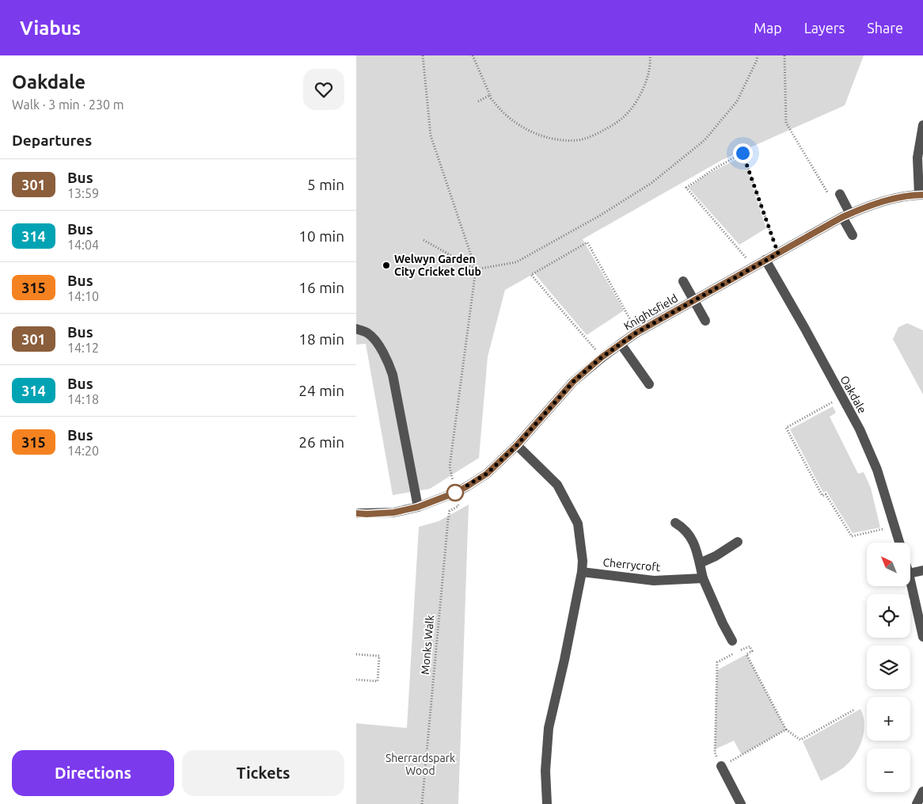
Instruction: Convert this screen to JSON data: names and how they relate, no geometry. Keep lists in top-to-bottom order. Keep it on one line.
{"streets":{"street":["Knightsfield","Oakdale","Cherrycroft"],"path":["Monks Walk"]},"crossings":[["Knightsfield","Oakdale"],["Knightsfield","Monks Walk"]],"parks":["Sherrardspark Wood"],"places":["Welwyn Garden City Cricket Club"],"lines":["bus line 301"],"north":"top left","page":{"header":"Viabus","nav":["Map","Layers","Share"],"heading":[["Oakdale","Walk · 3 min · 230 m"],"Departures"],"list":[{"mark":"301","name":"Bus","note":"13:59","value":"5 min"},{"mark":"314","name":"Bus","note":"14:04","value":"10 min"},{"mark":"315","name":"Bus","note":"14:10","value":"16 min"},{"mark":"301","name":"Bus","note":"14:12","value":"18 min"},{"mark":"314","name":"Bus","note":"14:18","value":"24 min"},{"mark":"315","name":"Bus","note":"14:20","value":"26 min"}],"map_buttons":["+","−"],"buttons":["Directions","Tickets"]}}
